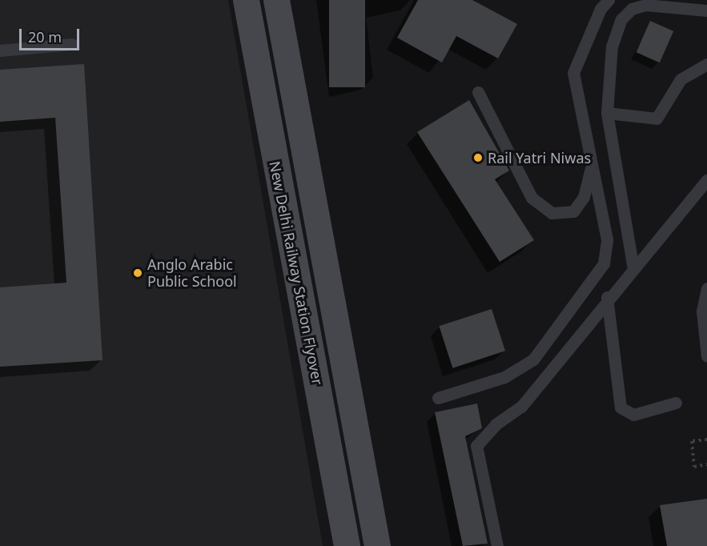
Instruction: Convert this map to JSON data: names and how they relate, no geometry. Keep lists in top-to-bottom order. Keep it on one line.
{"streets":{"main road":["New Delhi Railway Station Flyover"]},"places":["Rail Yatri Niwas","Anglo Arabic Public School"],"scale_bar":"20 m"}
